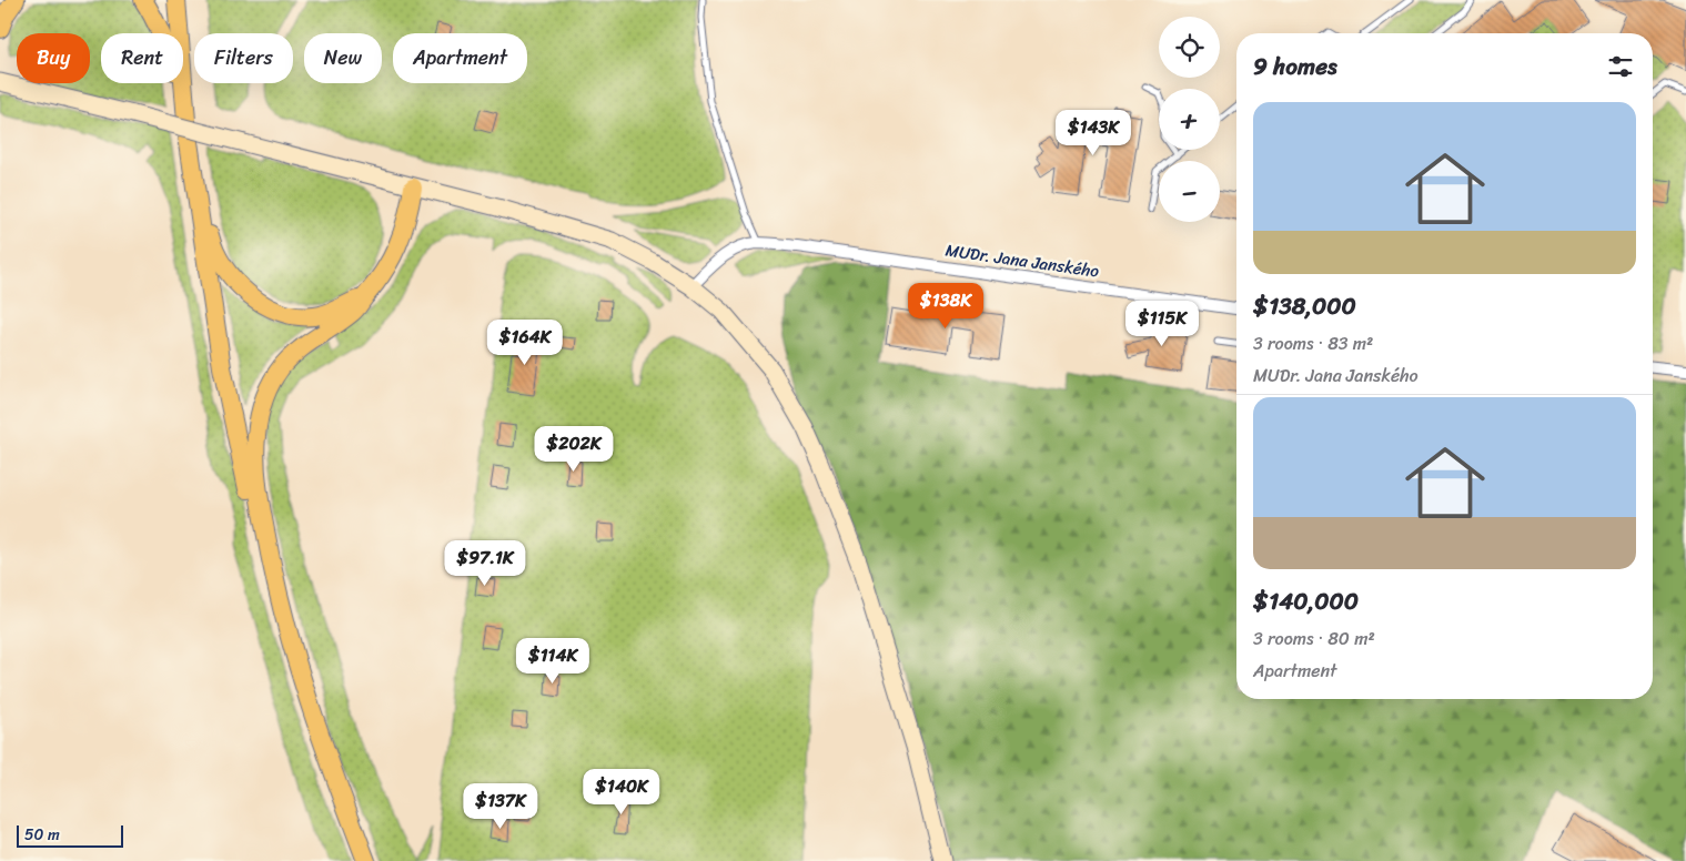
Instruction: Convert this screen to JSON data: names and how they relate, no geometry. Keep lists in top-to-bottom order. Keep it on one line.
{"streets":{"street":["MUDr. Jana Janského"]},"scale_bar":"50 m","page":{"map_buttons":["+","−"],"chip":["Buy","Rent","Filters","New","Apartment"],"heading":"9 homes","list":[{"name":"$138,000","note":"3 rooms · 83 m² · MUDr. Jana Janského"},{"name":"$140,000","note":"3 rooms · 80 m² · Apartment"}],"price":["$143K","$138K","$115K","$164K","$202K","$97.1K","$114K","$140K","$137K"],"scale":"50 m"}}
